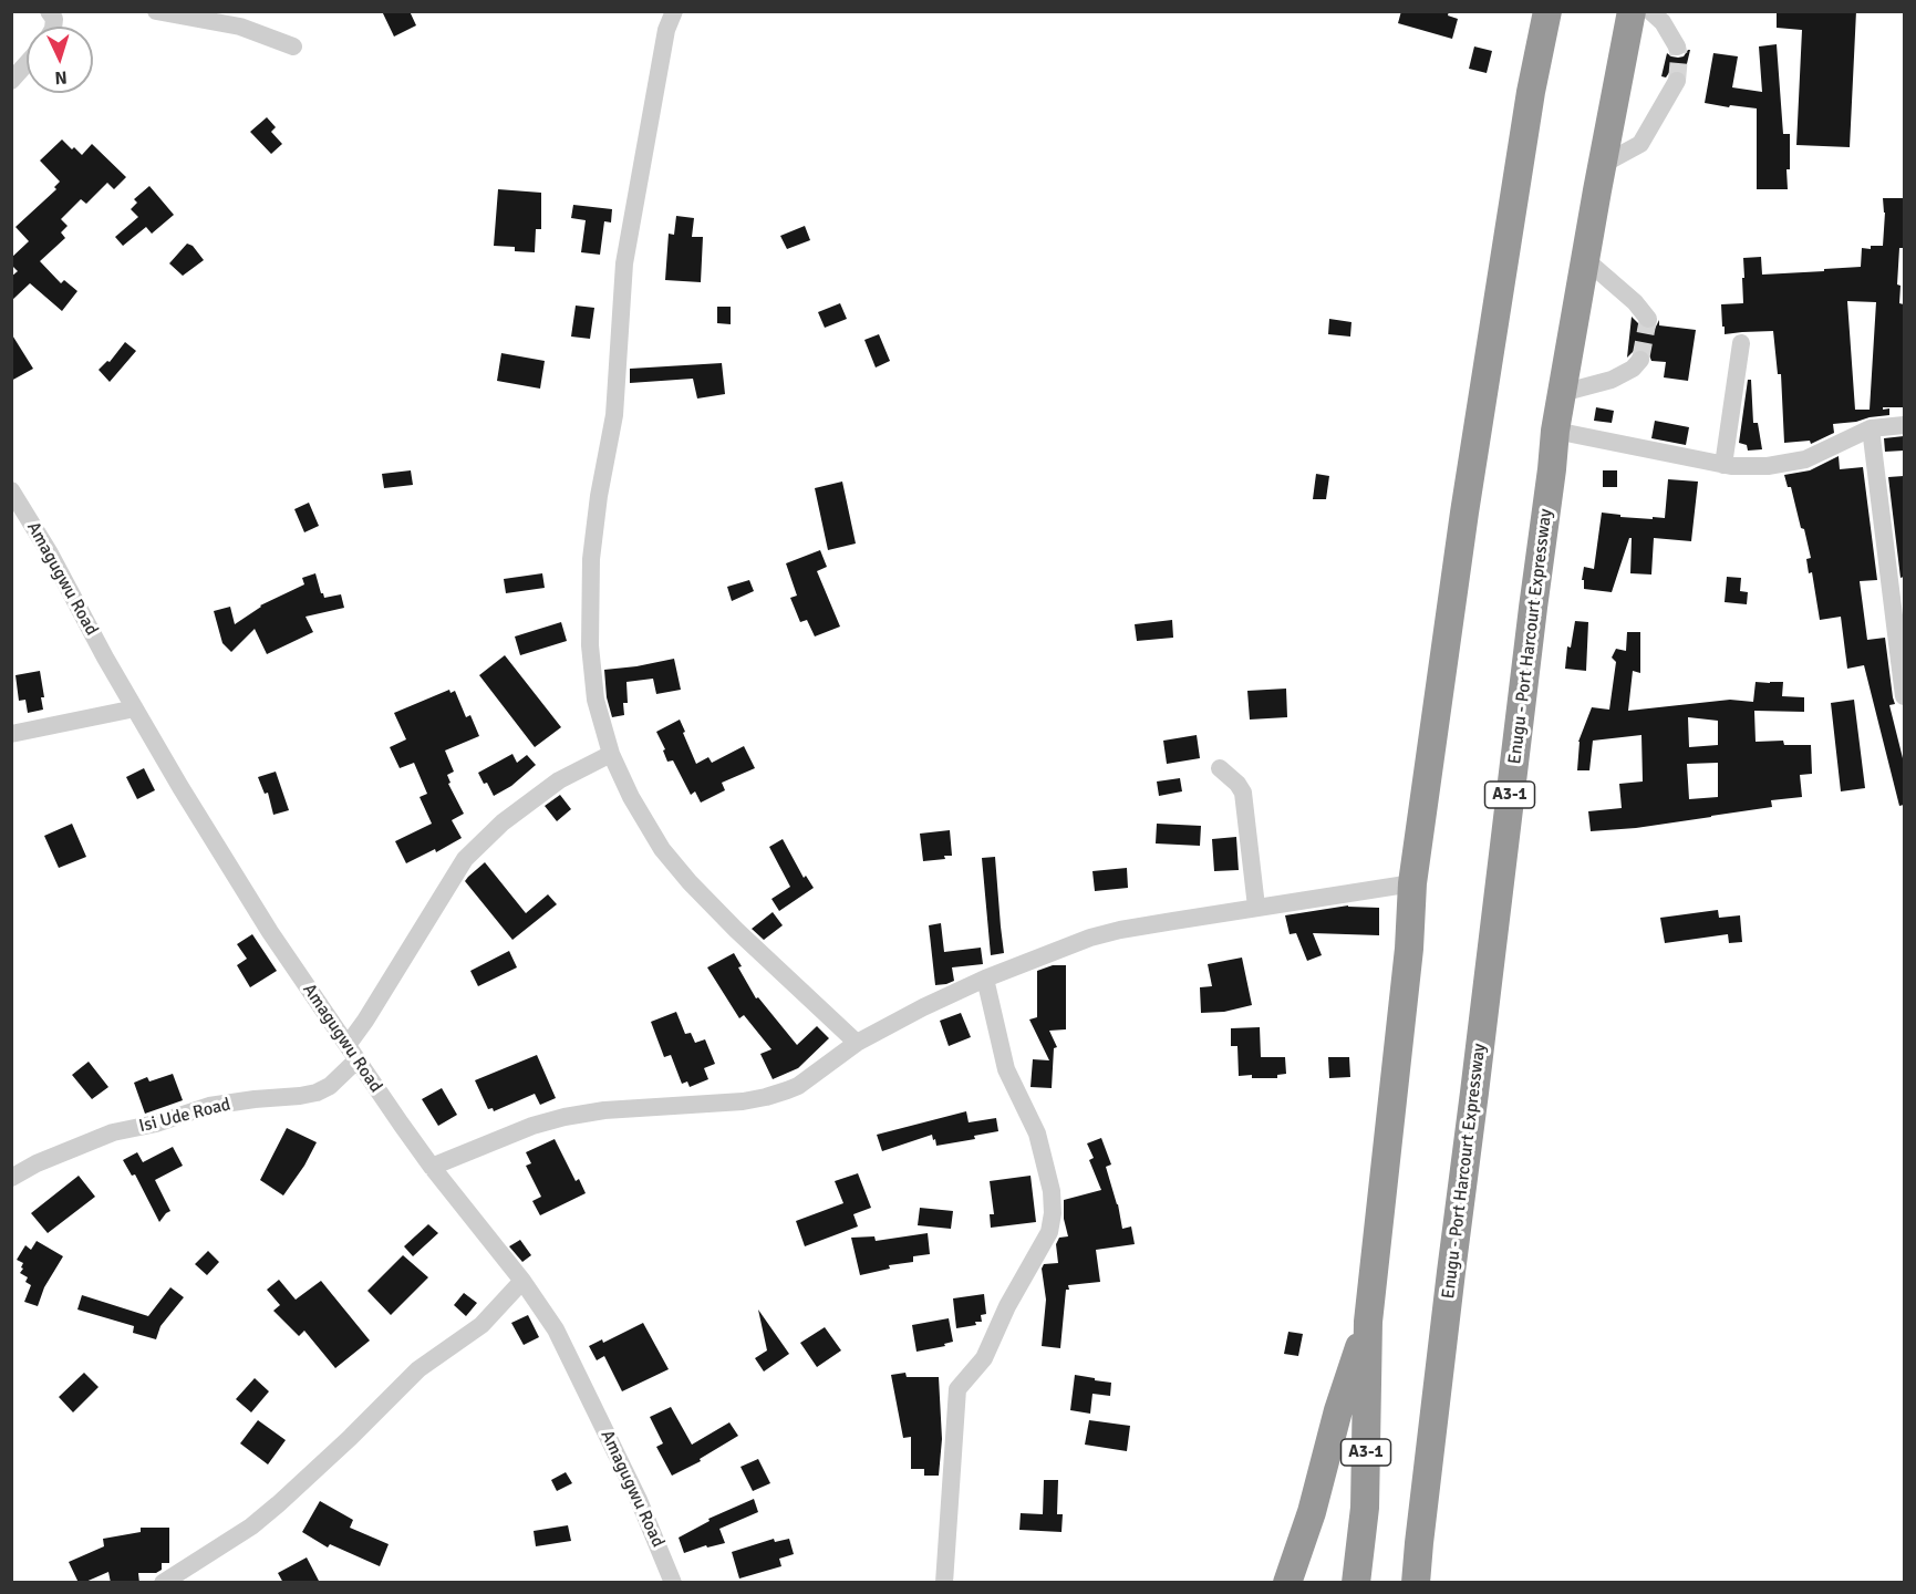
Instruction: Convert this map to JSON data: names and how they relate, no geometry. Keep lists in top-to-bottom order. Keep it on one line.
{"streets":{"highway":["Enugu - Port Harcourt Expressway","A3-1"],"street":["Amagugwu Road","Isi Ude Road"]},"crossings":[["Amagugwu Road","Isi Ude Road"]],"north":"bottom"}
